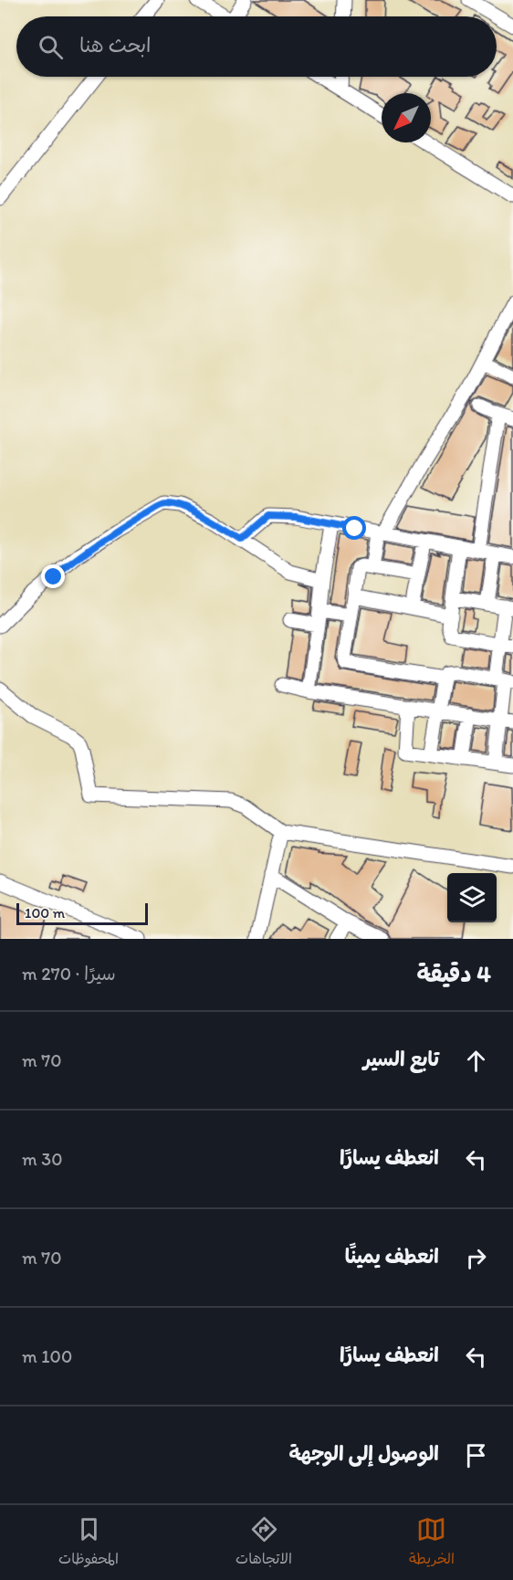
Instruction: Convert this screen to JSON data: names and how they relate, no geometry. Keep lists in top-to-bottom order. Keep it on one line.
{"scale_bar":"100 m","north":"bottom left","page":{"search":"ابحث هنا","scale":"100 m","heading":["4 دقيقة","سيرًا · 270 m"],"list":[["تابع السير","70 m"],["انعطف يسارًا","30 m"],["انعطف يمينًا","70 m"],["انعطف يسارًا","100 m"],"الوصول إلى الوجهة"],"nav":["الخريطة","الاتجاهات","المحفوظات"]}}
